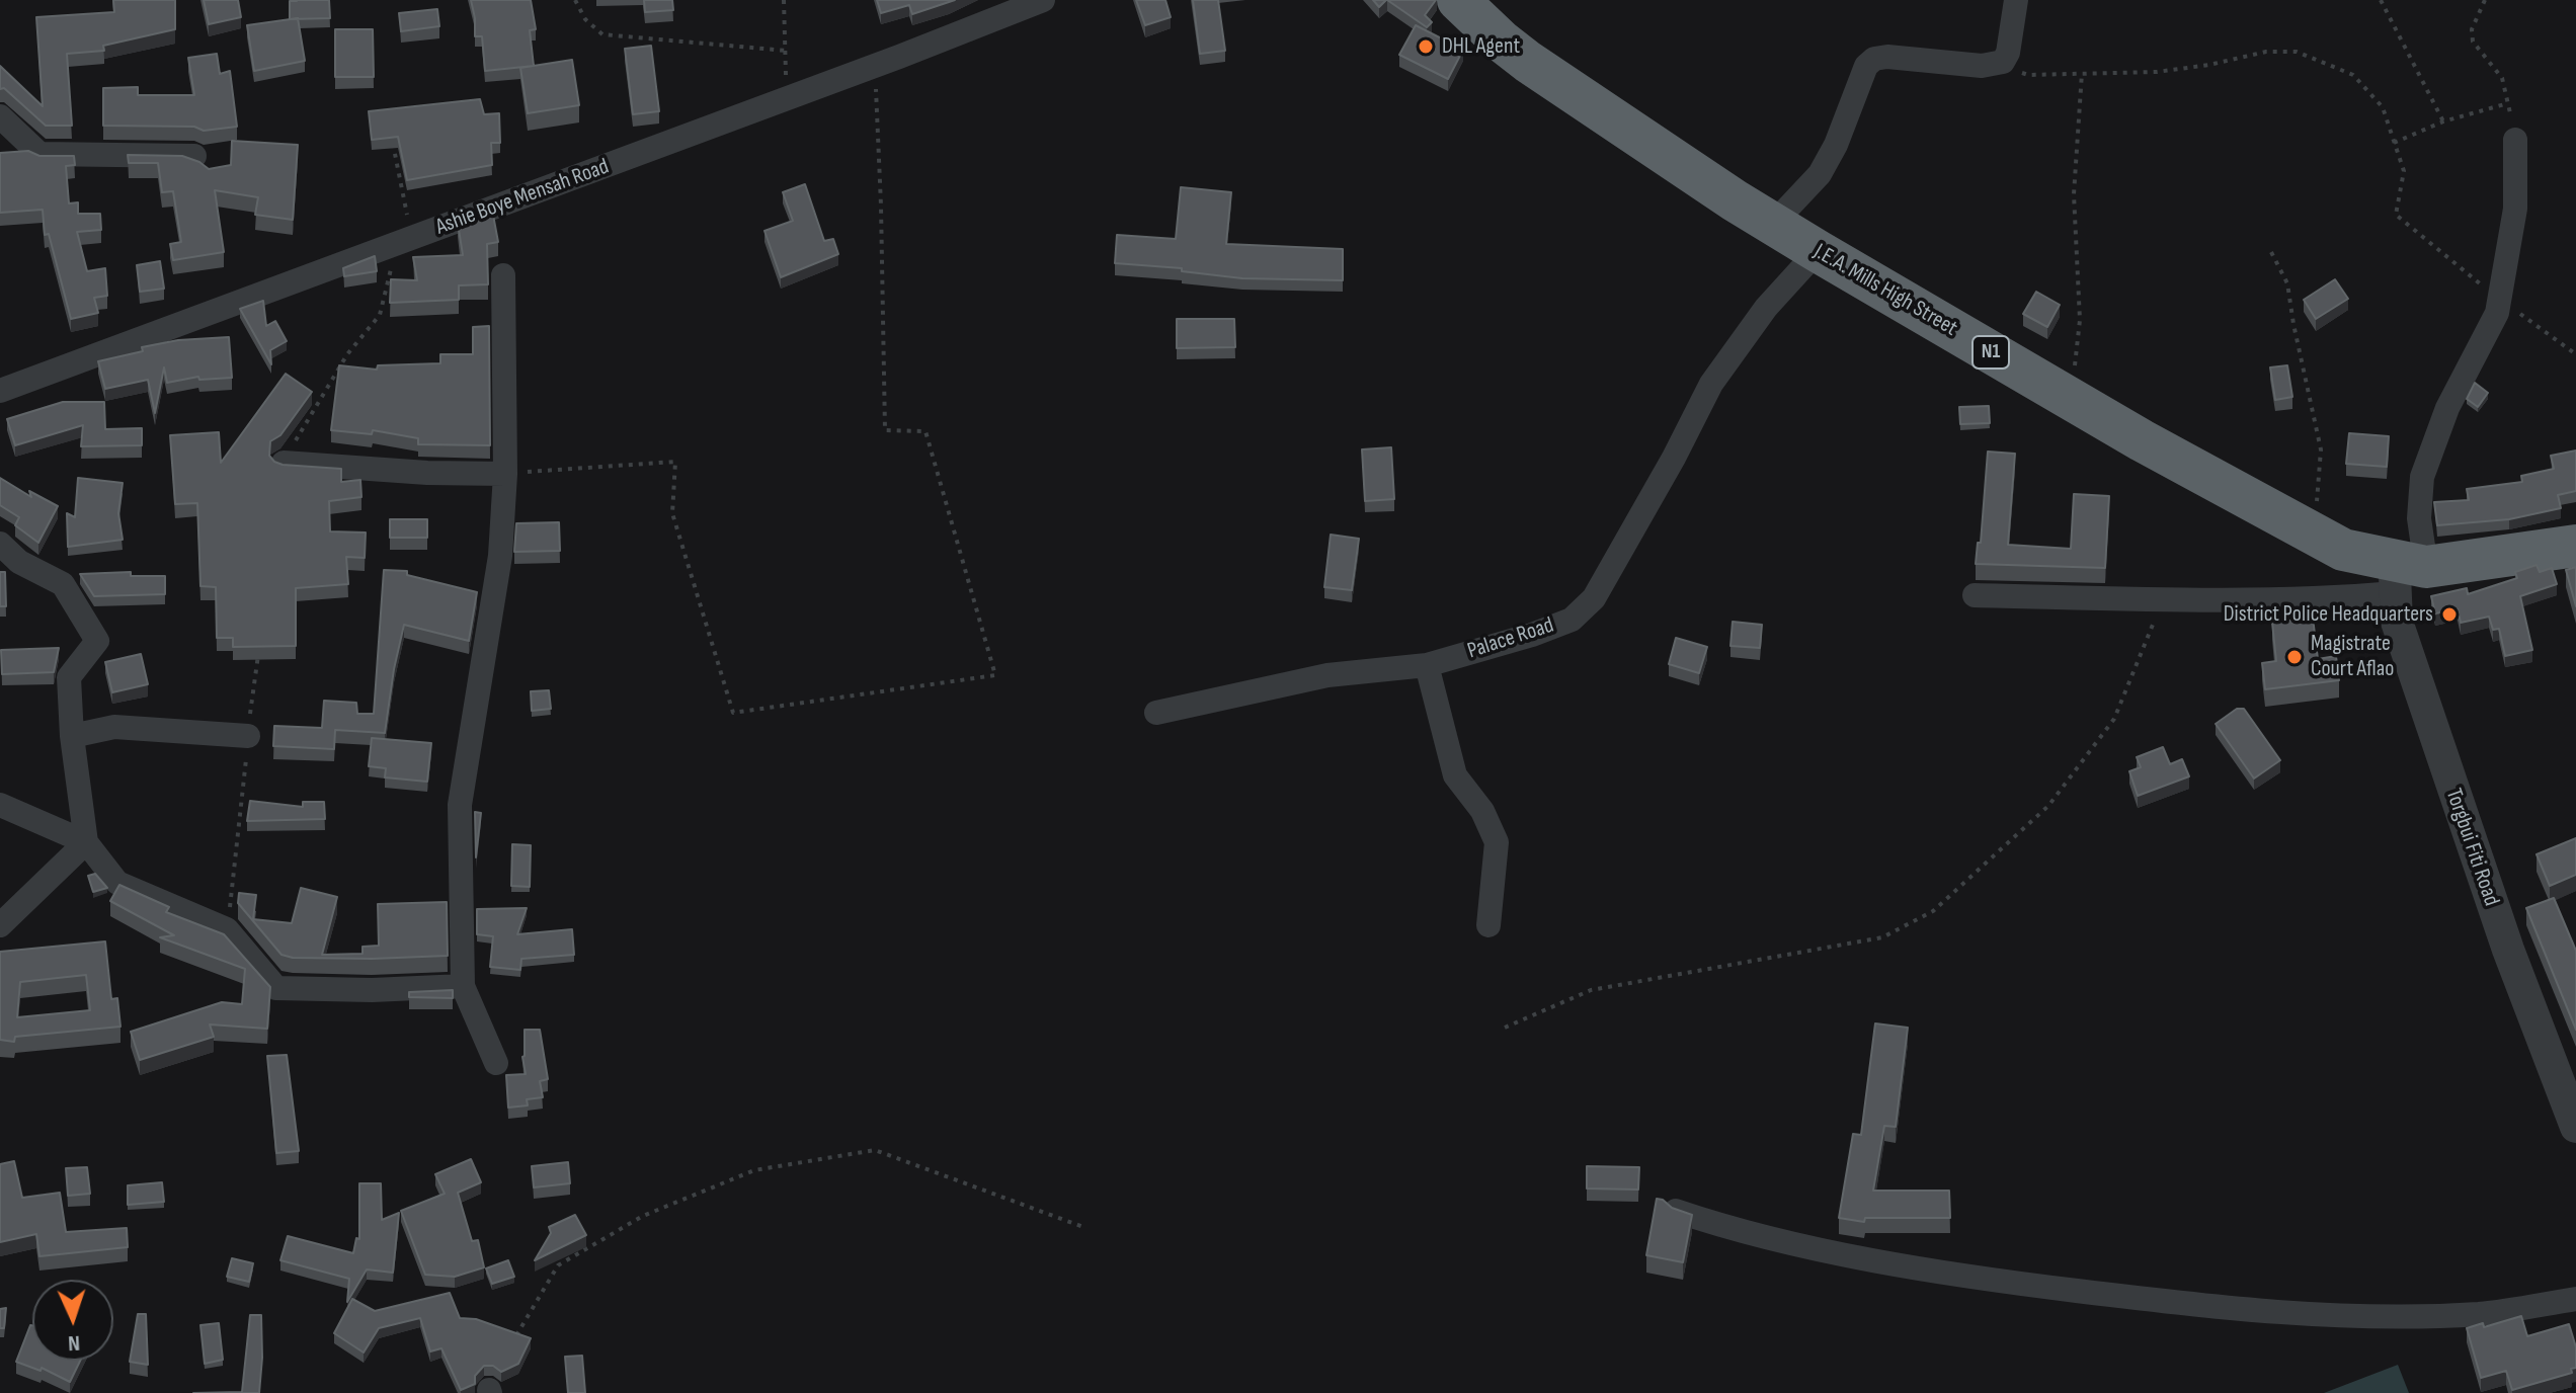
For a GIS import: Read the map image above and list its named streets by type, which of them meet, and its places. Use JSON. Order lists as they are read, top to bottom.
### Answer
{
  "streets": {
    "highway": ["J.E.A. Mills High Street", "N1"],
    "street": ["Ashie Boye Mensah Road", "Palace Road", "Torgbui Fiti Road"]
  },
  "crossings": [
    ["J.E.A. Mills High Street", "Palace Road"],
    ["J.E.A. Mills High Street", "Torgbui Fiti Road"]
  ],
  "places": ["DHL Agent", "District Police Headquarters", "Magistrate Court Aflao"],
  "north": "bottom"
}
